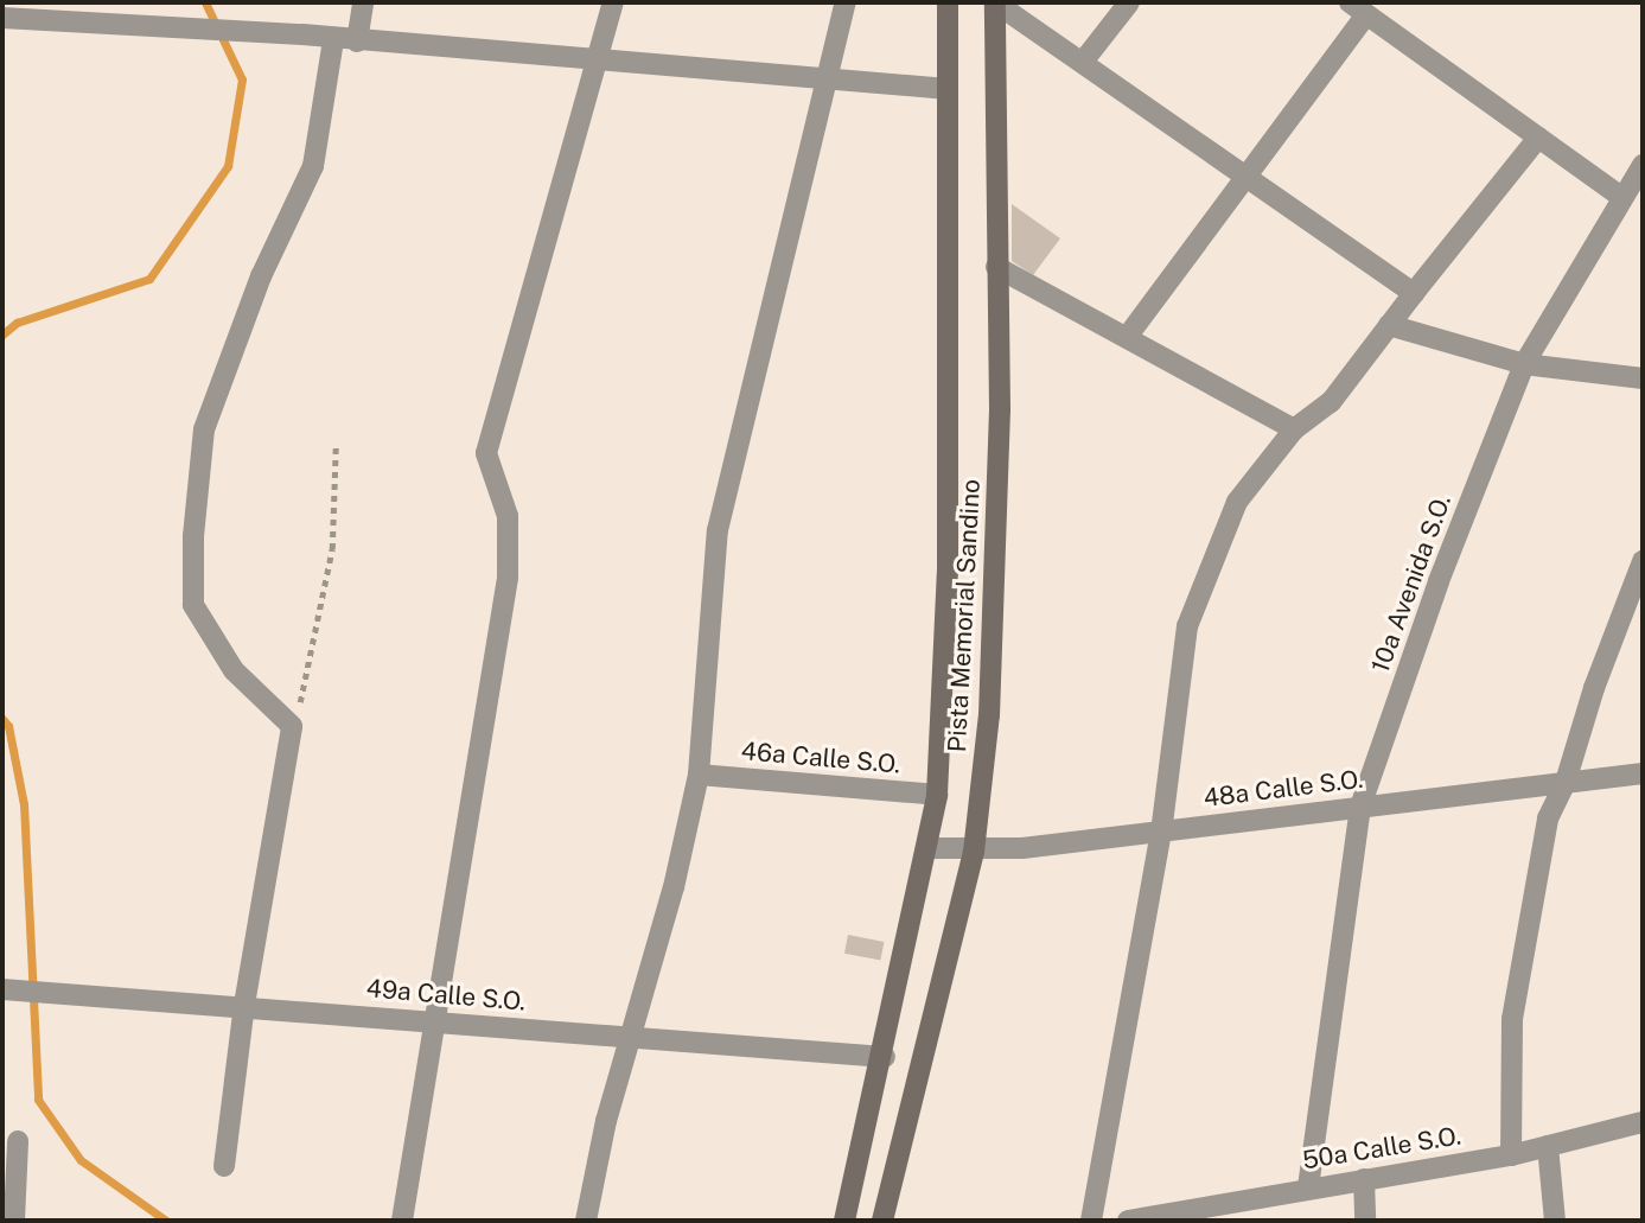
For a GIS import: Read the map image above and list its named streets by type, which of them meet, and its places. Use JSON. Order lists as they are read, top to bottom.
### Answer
{
  "streets": {
    "main road": ["Pista Memorial Sandino"],
    "street": [
      "10a Avenida S.O.",
      "46a Calle S.O.",
      "48a Calle S.O.",
      "49a Calle S.O.",
      "50a Calle S.O."
    ]
  },
  "crossings": [
    ["10a Avenida S.O.", "48a Calle S.O."],
    ["10a Avenida S.O.", "50a Calle S.O."],
    ["Pista Memorial Sandino", "46a Calle S.O."],
    ["Pista Memorial Sandino", "48a Calle S.O."],
    ["Pista Memorial Sandino", "49a Calle S.O."]
  ]
}
